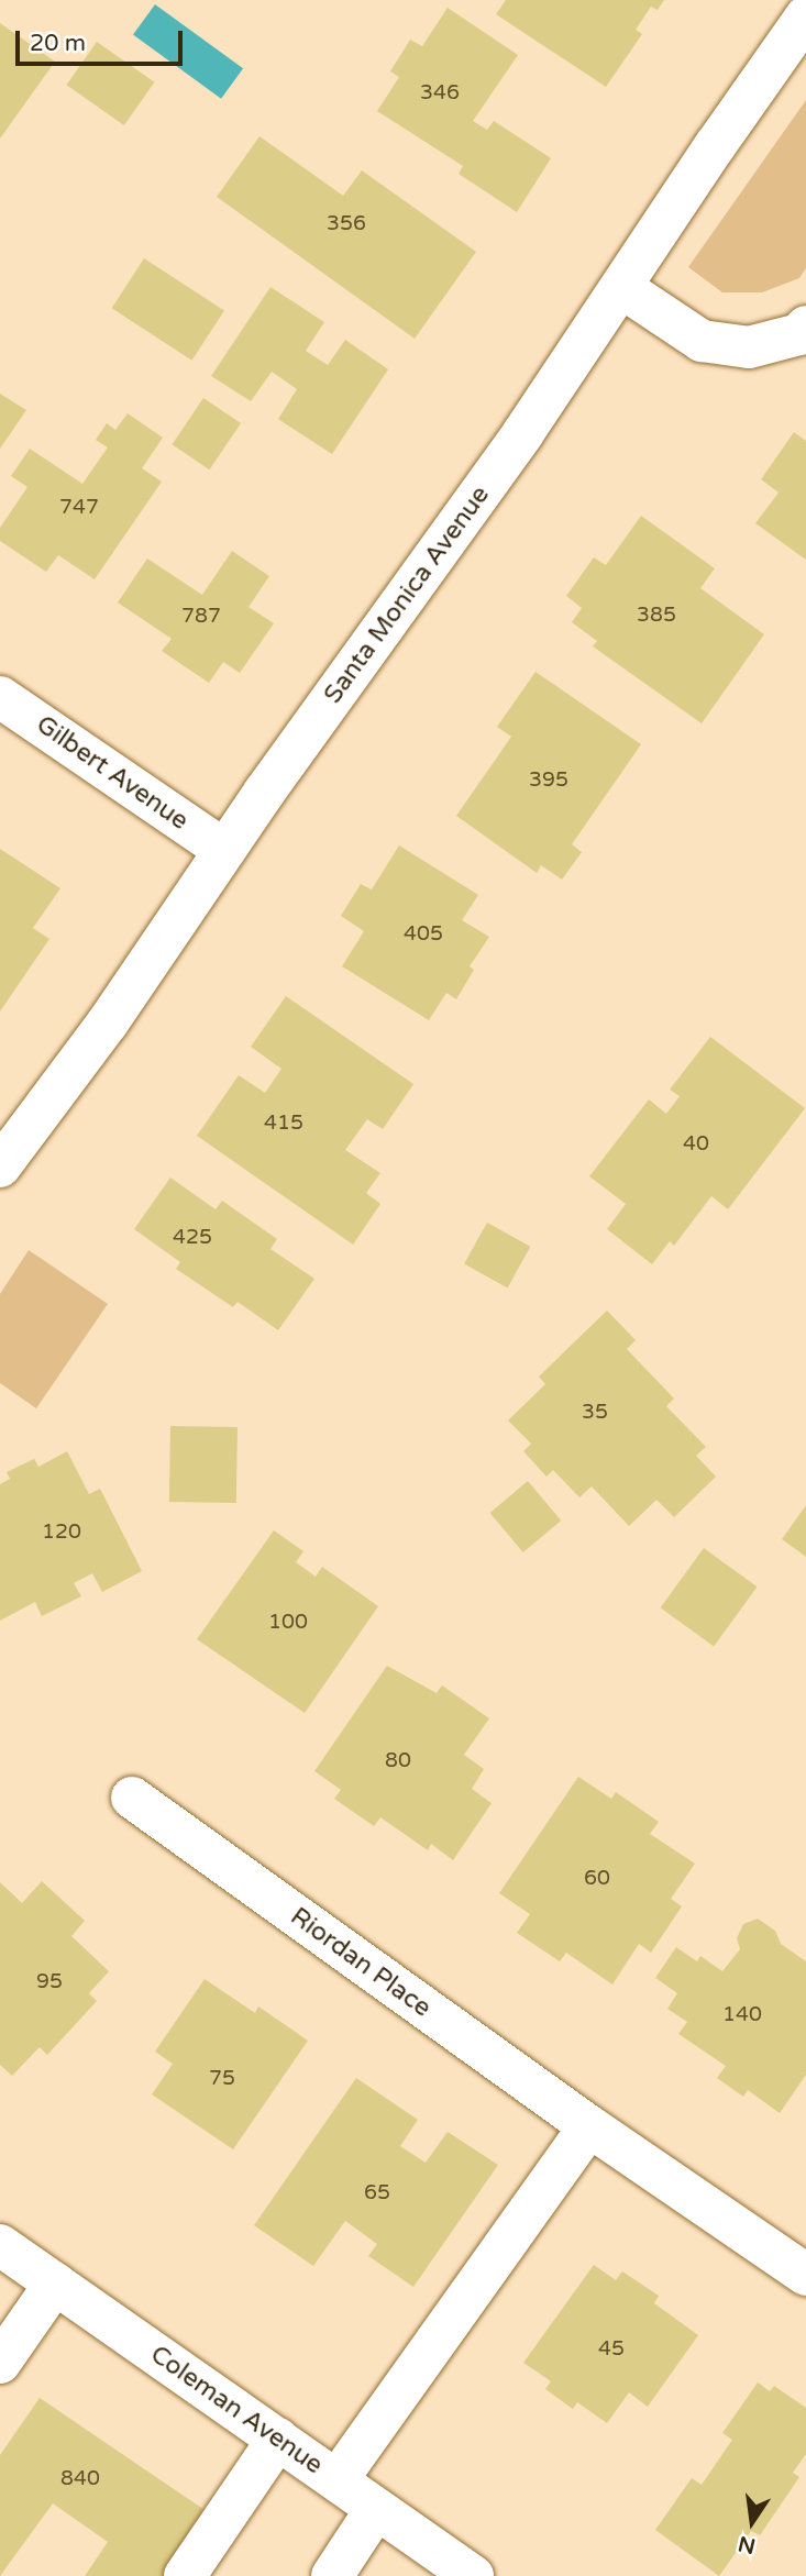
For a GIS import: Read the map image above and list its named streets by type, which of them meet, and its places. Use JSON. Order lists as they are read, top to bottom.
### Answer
{
  "streets": {
    "street": [
      "Santa Monica Avenue",
      "Gilbert Avenue",
      "Riordan Place",
      "Coleman Avenue"
    ]
  },
  "crossings": [
    ["Santa Monica Avenue", "Gilbert Avenue"]
  ],
  "house_numbers": [
    "346",
    "356",
    "747",
    "385",
    "787",
    "395",
    "405",
    "415",
    "40",
    "425",
    "35",
    "120",
    "100",
    "80",
    "60",
    "95",
    "140",
    "75",
    "65",
    "45",
    "840"
  ],
  "scale_bar": "20 m",
  "north": "bottom"
}
